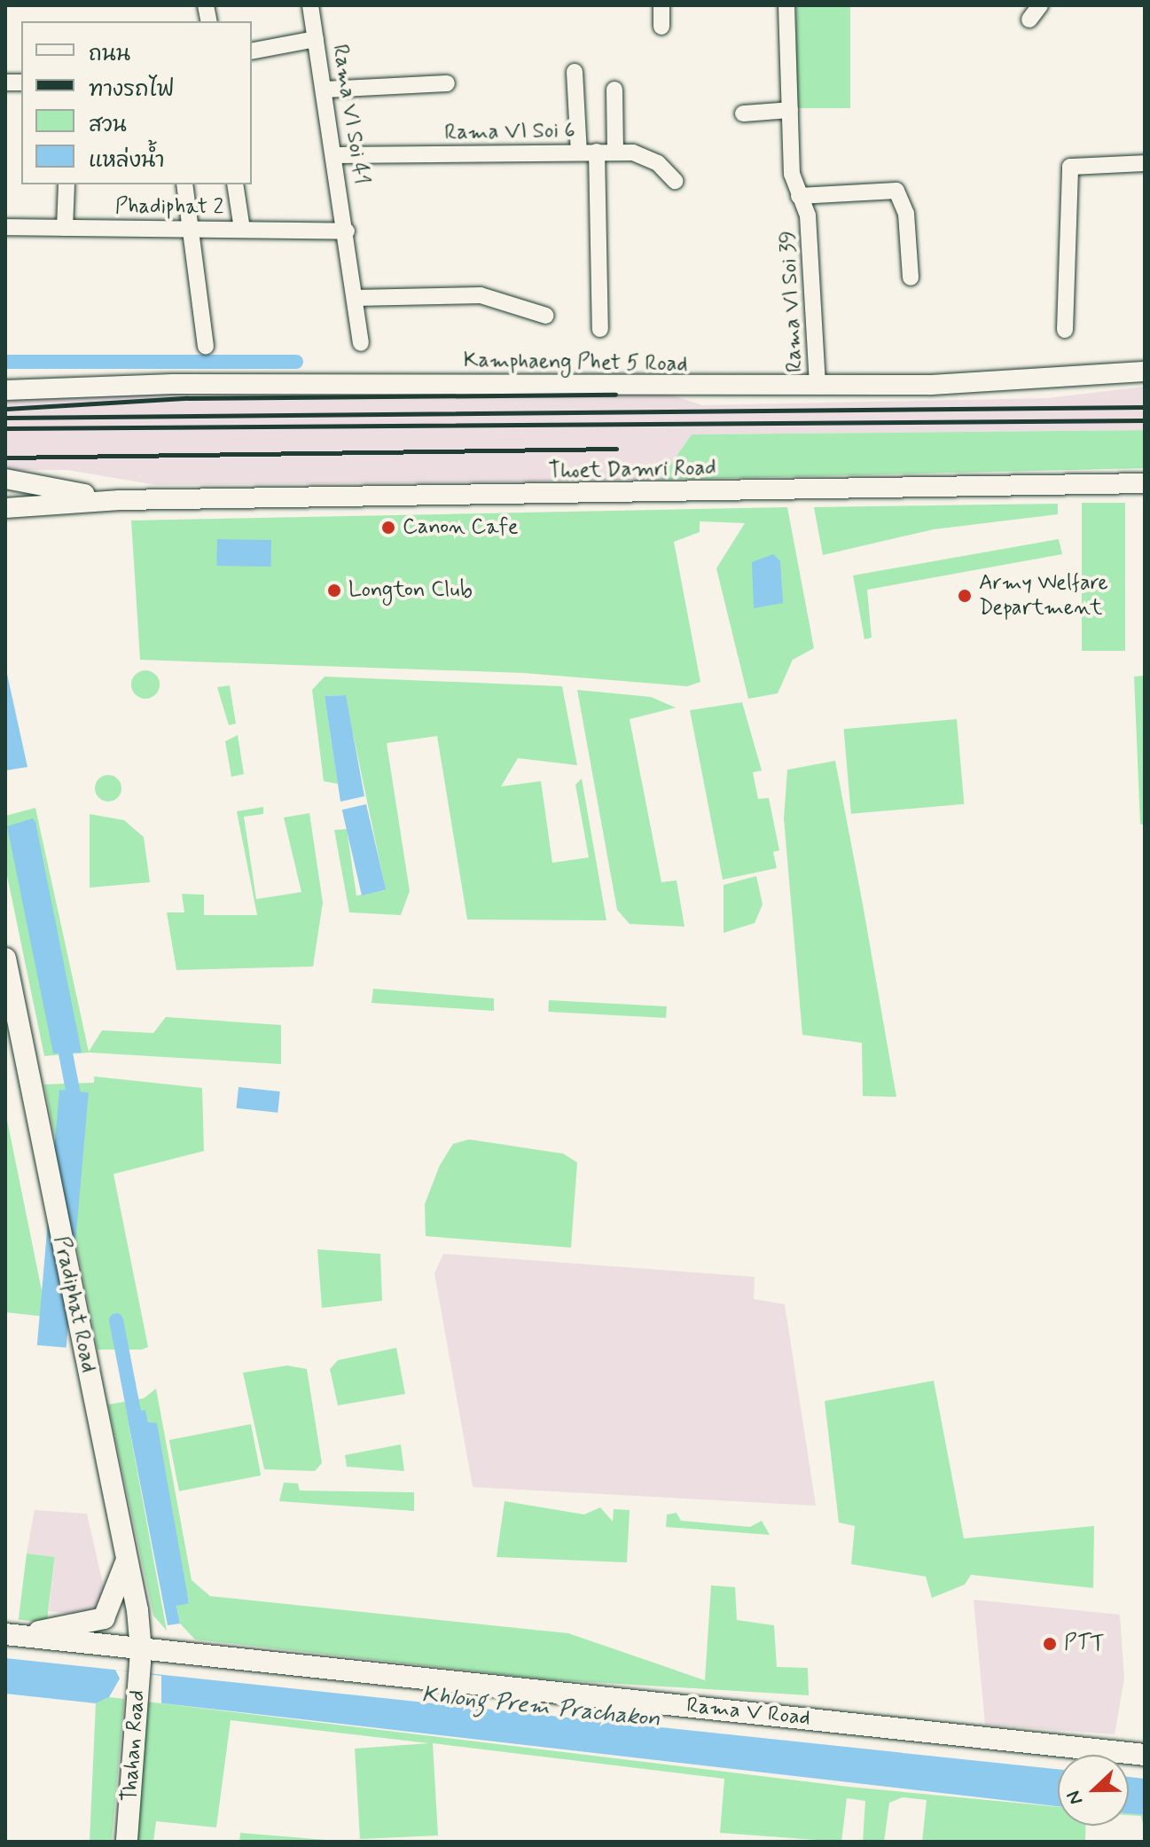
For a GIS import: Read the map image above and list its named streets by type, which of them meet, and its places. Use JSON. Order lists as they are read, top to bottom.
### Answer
{
  "streets": {
    "main road": ["Pradiphat Road", "Rama V Road", "Thahan Road"],
    "street": [
      "Rama VI Soi 41",
      "Rama VI Soi 6",
      "Phadiphat 2",
      "Rama VI Soi 39",
      "Kamphaeng Phet 5 Road",
      "Thoet Damri Road"
    ]
  },
  "crossings": [
    ["Rama VI Soi 41", "Rama VI Soi 6"],
    ["Rama VI Soi 41", "Phadiphat 2"],
    ["Rama VI Soi 39", "Kamphaeng Phet 5 Road"],
    ["Pradiphat Road", "Rama V Road"],
    ["Pradiphat Road", "Thahan Road"],
    ["Rama V Road", "Thahan Road"]
  ],
  "water": ["Khlong Prem Prachakon"],
  "places": [
    "Canon Cafe",
    "Longton Club",
    "Army Welfare Department",
    "PTT"
  ],
  "legend": [
    "ถนน",
    "ทางรถไฟ",
    "สวน",
    "แหล่งน้ำ"
  ],
  "north": "left"
}
